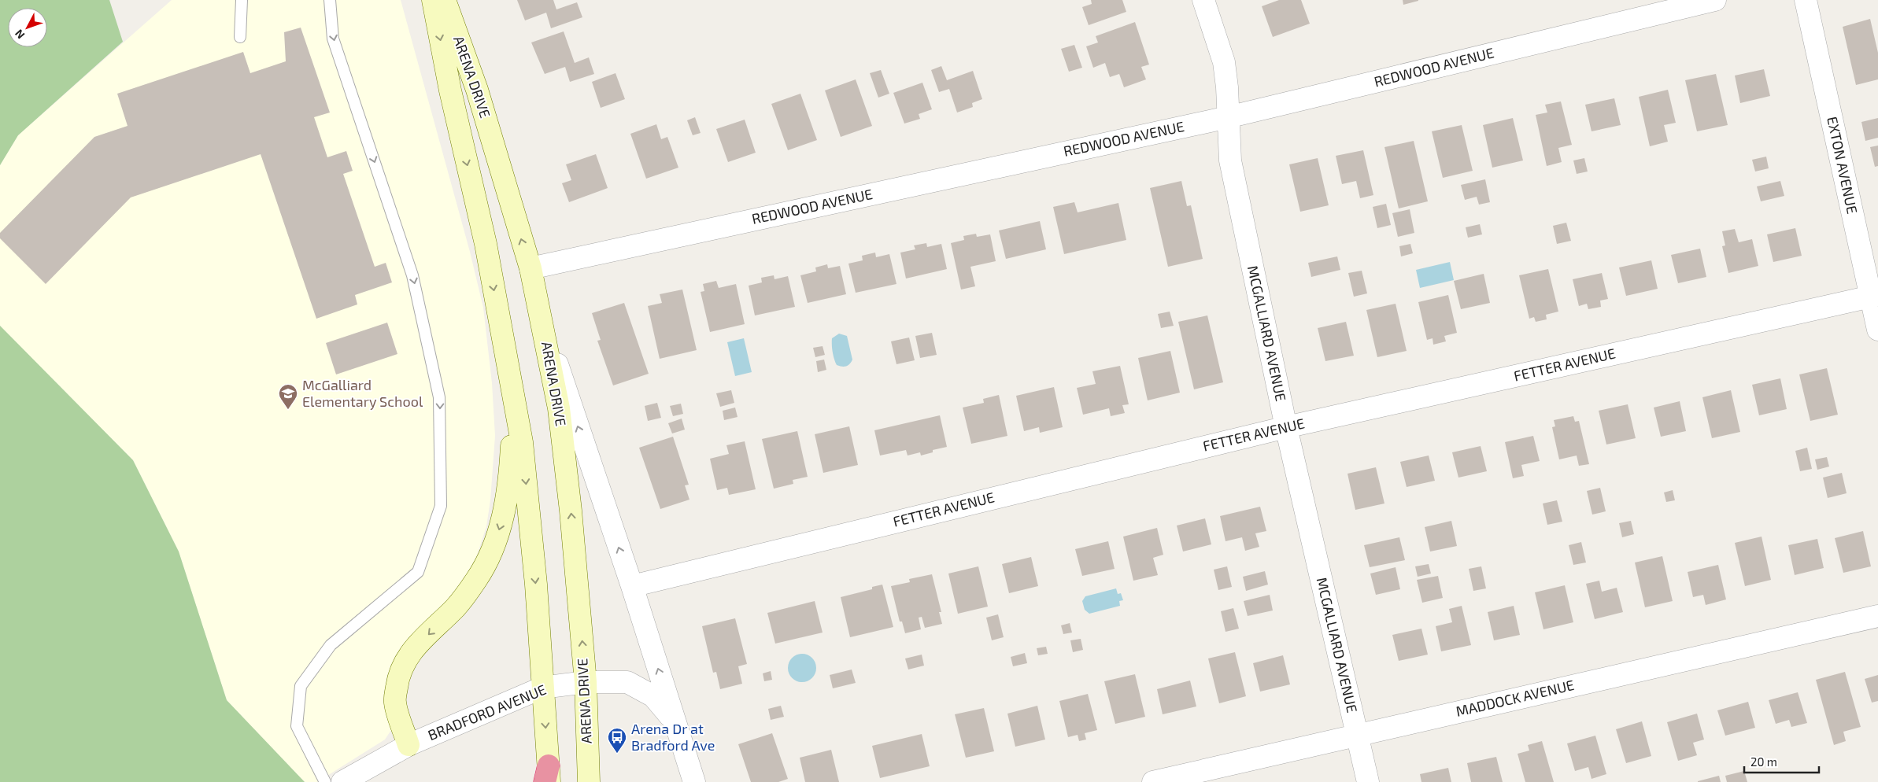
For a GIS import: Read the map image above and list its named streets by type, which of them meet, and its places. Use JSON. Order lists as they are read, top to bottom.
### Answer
{
  "streets": {
    "main road": ["ARENA DRIVE"],
    "street": [
      "REDWOOD AVENUE",
      "EXTON AVENUE",
      "MCGALLIARD AVENUE",
      "FETTER AVENUE",
      "MADDOCK AVENUE",
      "BRADFORD AVENUE"
    ]
  },
  "crossings": [
    ["REDWOOD AVENUE", "ARENA DRIVE"],
    ["REDWOOD AVENUE", "MCGALLIARD AVENUE"],
    ["ARENA DRIVE", "BRADFORD AVENUE"],
    ["EXTON AVENUE", "FETTER AVENUE"],
    ["MCGALLIARD AVENUE", "FETTER AVENUE"],
    ["MCGALLIARD AVENUE", "MADDOCK AVENUE"]
  ],
  "places": {
    "school or university": ["McGalliard Elementary School"],
    "bus stop": ["Arena Dr at Bradford Ave"]
  },
  "scale_bar": "20 m",
  "north": "bottom left"
}
